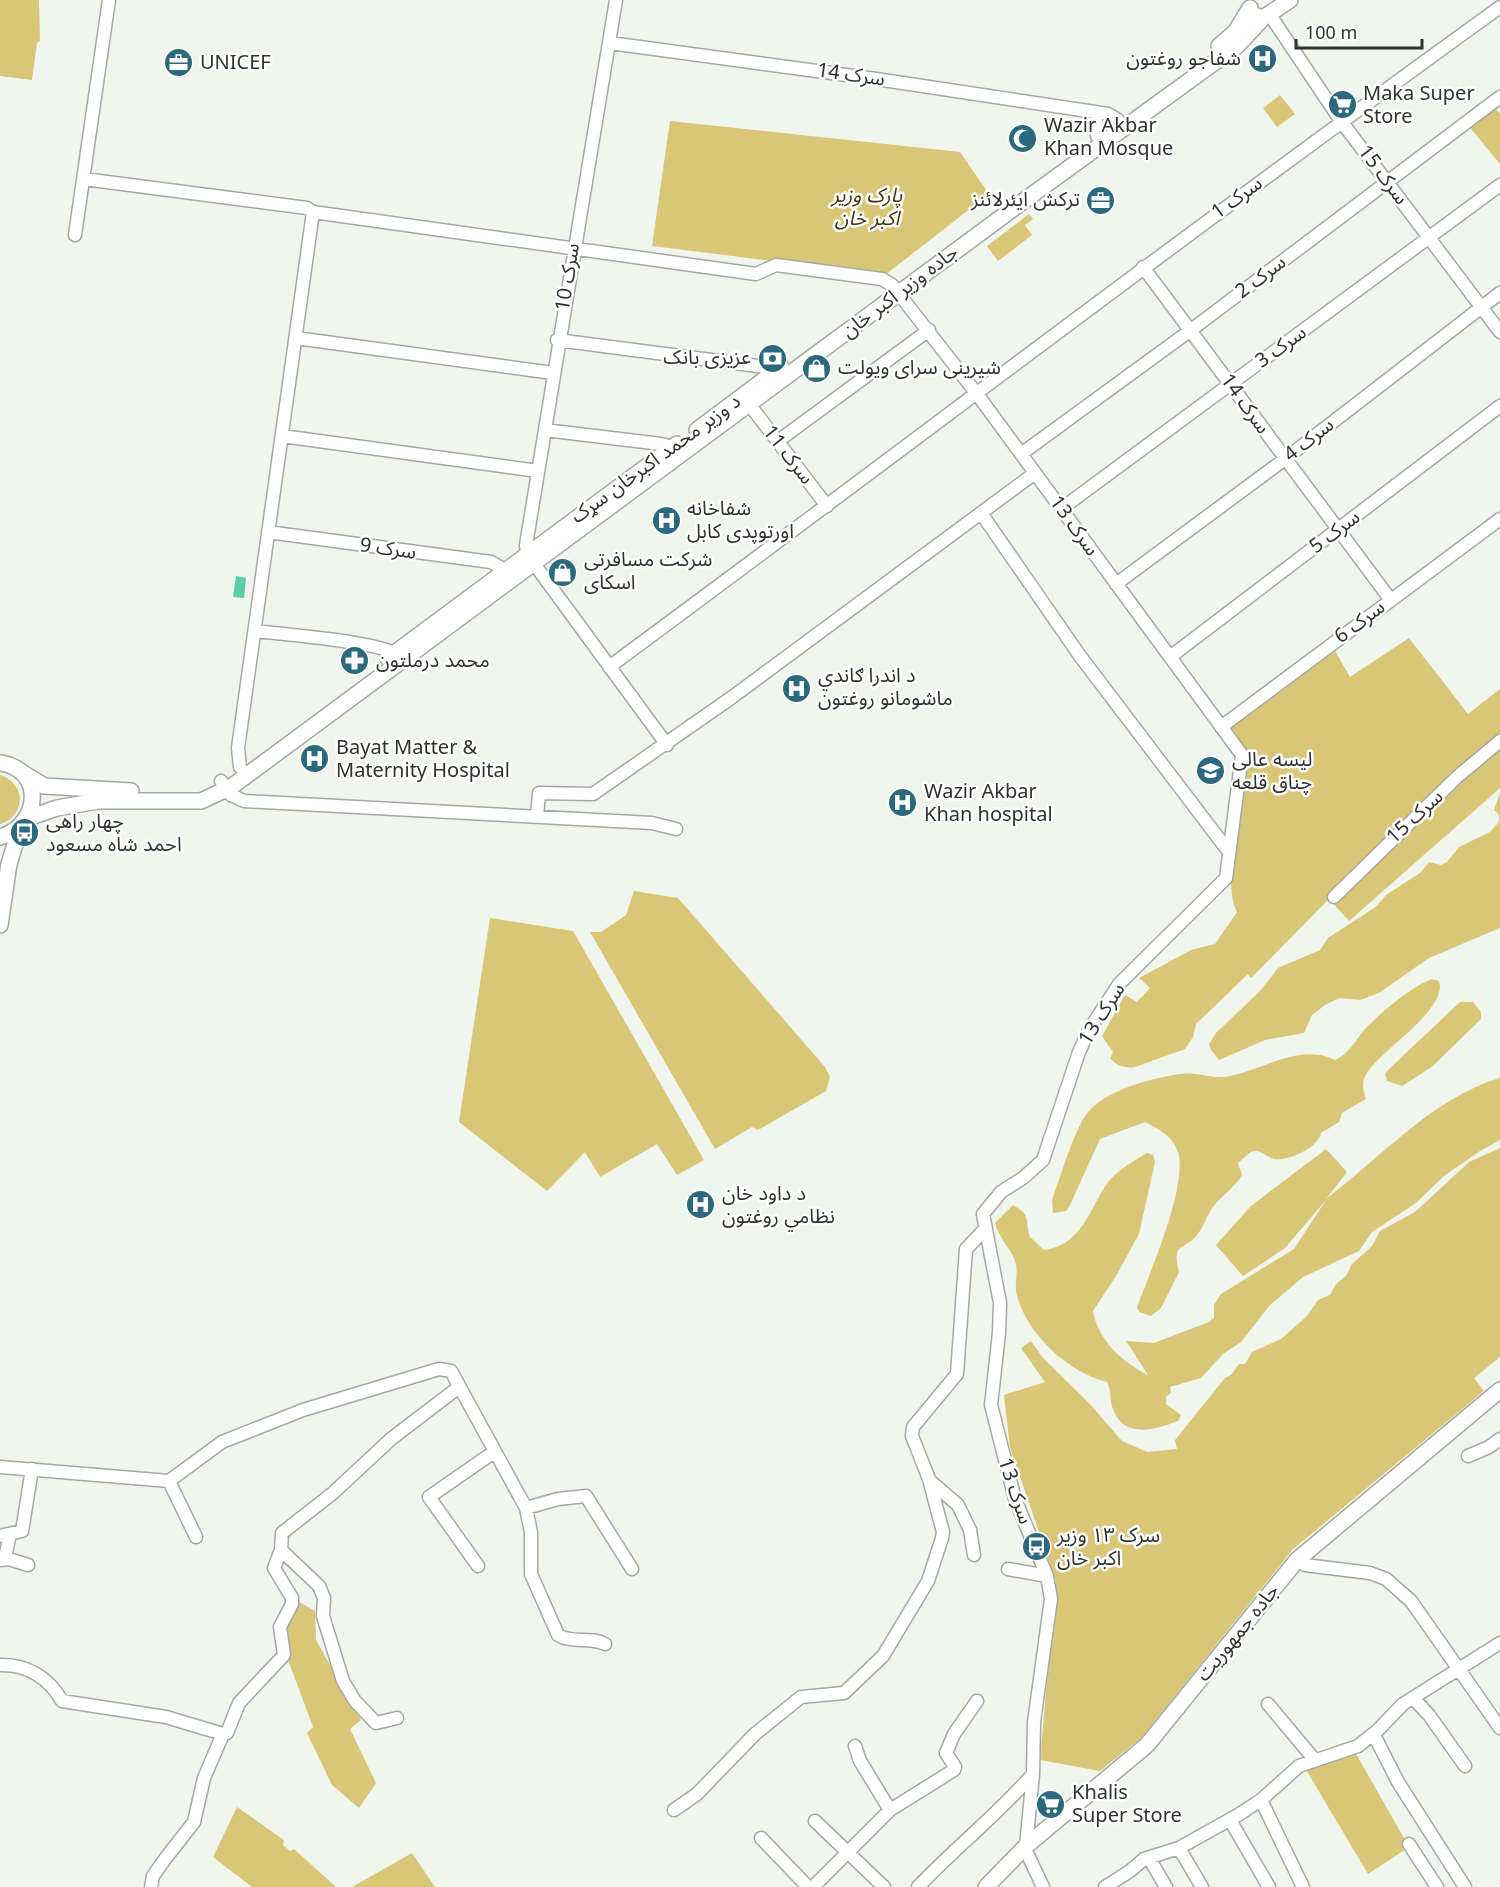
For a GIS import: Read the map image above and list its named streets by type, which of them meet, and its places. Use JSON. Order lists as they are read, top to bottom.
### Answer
{
  "streets": {
    "main road": ["جاده وزیر اکبر خان", "د وزیر محمد اکبرخان سړک", "جاده جمهوریت"],
    "street": [
      "سرک 14",
      "سرک 15",
      "سرک 1",
      "سرک 10",
      "سرک 2",
      "سرک 3",
      "سرک 4",
      "سرک 11",
      "سرک 13",
      "سرک 5",
      "سرک 9",
      "سرک 6"
    ]
  },
  "crossings": [
    ["سرک 14", "سرک 1"],
    ["سرک 14", "سرک 10"],
    ["سرک 14", "سرک 2"],
    ["سرک 14", "سرک 3"],
    ["سرک 14", "سرک 4"],
    ["سرک 14", "د وزیر محمد اکبرخان سړک"],
    ["سرک 14", "سرک 5"],
    ["سرک 14", "سرک 6"],
    ["سرک 15", "سرک 1"],
    ["سرک 15", "سرک 2"],
    ["سرک 15", "جاده وزیر اکبر خان"],
    ["سرک 15", "سرک 3"],
    ["سرک 15", "سرک 4"],
    ["سرک 1", "سرک 11"],
    ["سرک 1", "سرک 13"],
    ["سرک 10", "د وزیر محمد اکبرخان سړک"],
    ["سرک 2", "سرک 13"],
    ["جاده وزیر اکبر خان", "د وزیر محمد اکبرخان سړک"],
    ["جاده وزیر اکبر خان", "سرک 13"],
    ["سرک 3", "سرک 13"],
    ["سرک 4", "سرک 13"],
    ["د وزیر محمد اکبرخان سړک", "سرک 13"],
    ["د وزیر محمد اکبرخان سړک", "سرک 9"],
    ["سرک 13", "سرک 5"],
    ["سرک 13", "سرک 6"],
    ["سرک 13", "جاده جمهوریت"]
  ],
  "parks": ["پارک وزیر اکبر خان"],
  "places": {
    "hospital": [
      "شفاجو روغتون",
      "شفاخانه اورتوپدی کابل",
      "د اندرا ګاندي ماشومانو روغتون",
      "Bayat Matter & Maternity Hospital",
      "Wazir Akbar Khan hospital",
      "د داود خان نظامي روغتون"
    ],
    "office": ["UNICEF", "ترکش ایئرلائنز"],
    "supermarket": ["Maka Super Store", "Khalis Super Store"],
    "mosque": ["Wazir Akbar Khan Mosque"],
    "bank": ["عزیزی بانک"],
    "shop": ["شیرینی سرای ویولت", "شرکت مسافرتی اسکای"],
    "pharmacy": ["محمد درملتون"],
    "school or university": ["لیسه عالی چناق قلعه"],
    "bus stop": ["چهار راهی احمد شاه مسعود", "سرک ۱۳ وزیر اکبر خان"]
  },
  "scale_bar": "100 m"
}
